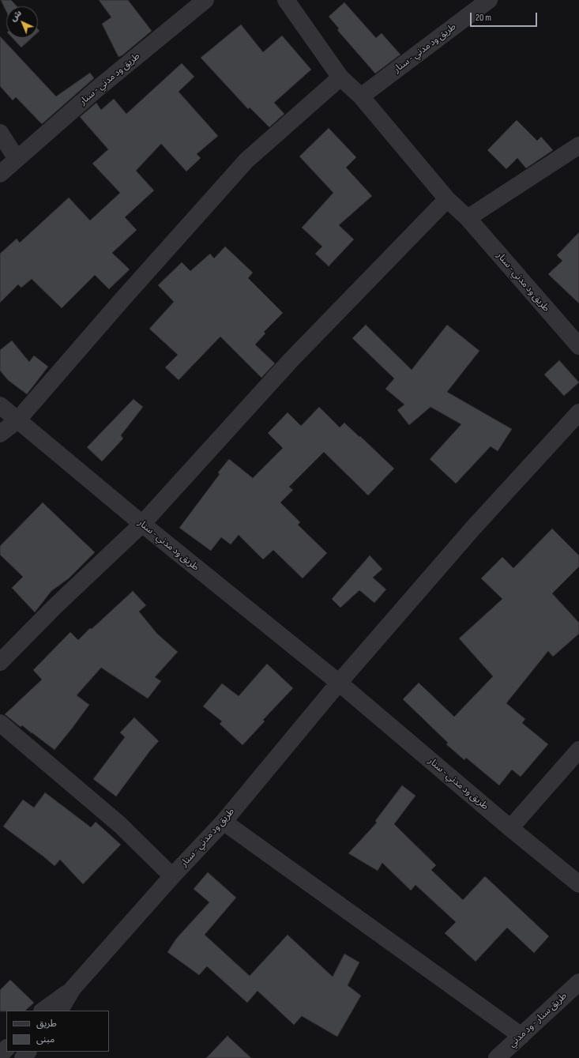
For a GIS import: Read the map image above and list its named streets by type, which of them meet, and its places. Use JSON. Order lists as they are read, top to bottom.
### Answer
{
  "streets": {
    "street": ["طريق ود مدني - سنار", "طريق سنار - ود مدني"]
  },
  "legend": ["طريق", "مبنى"],
  "scale_bar": "20 m",
  "north": "top left"
}
